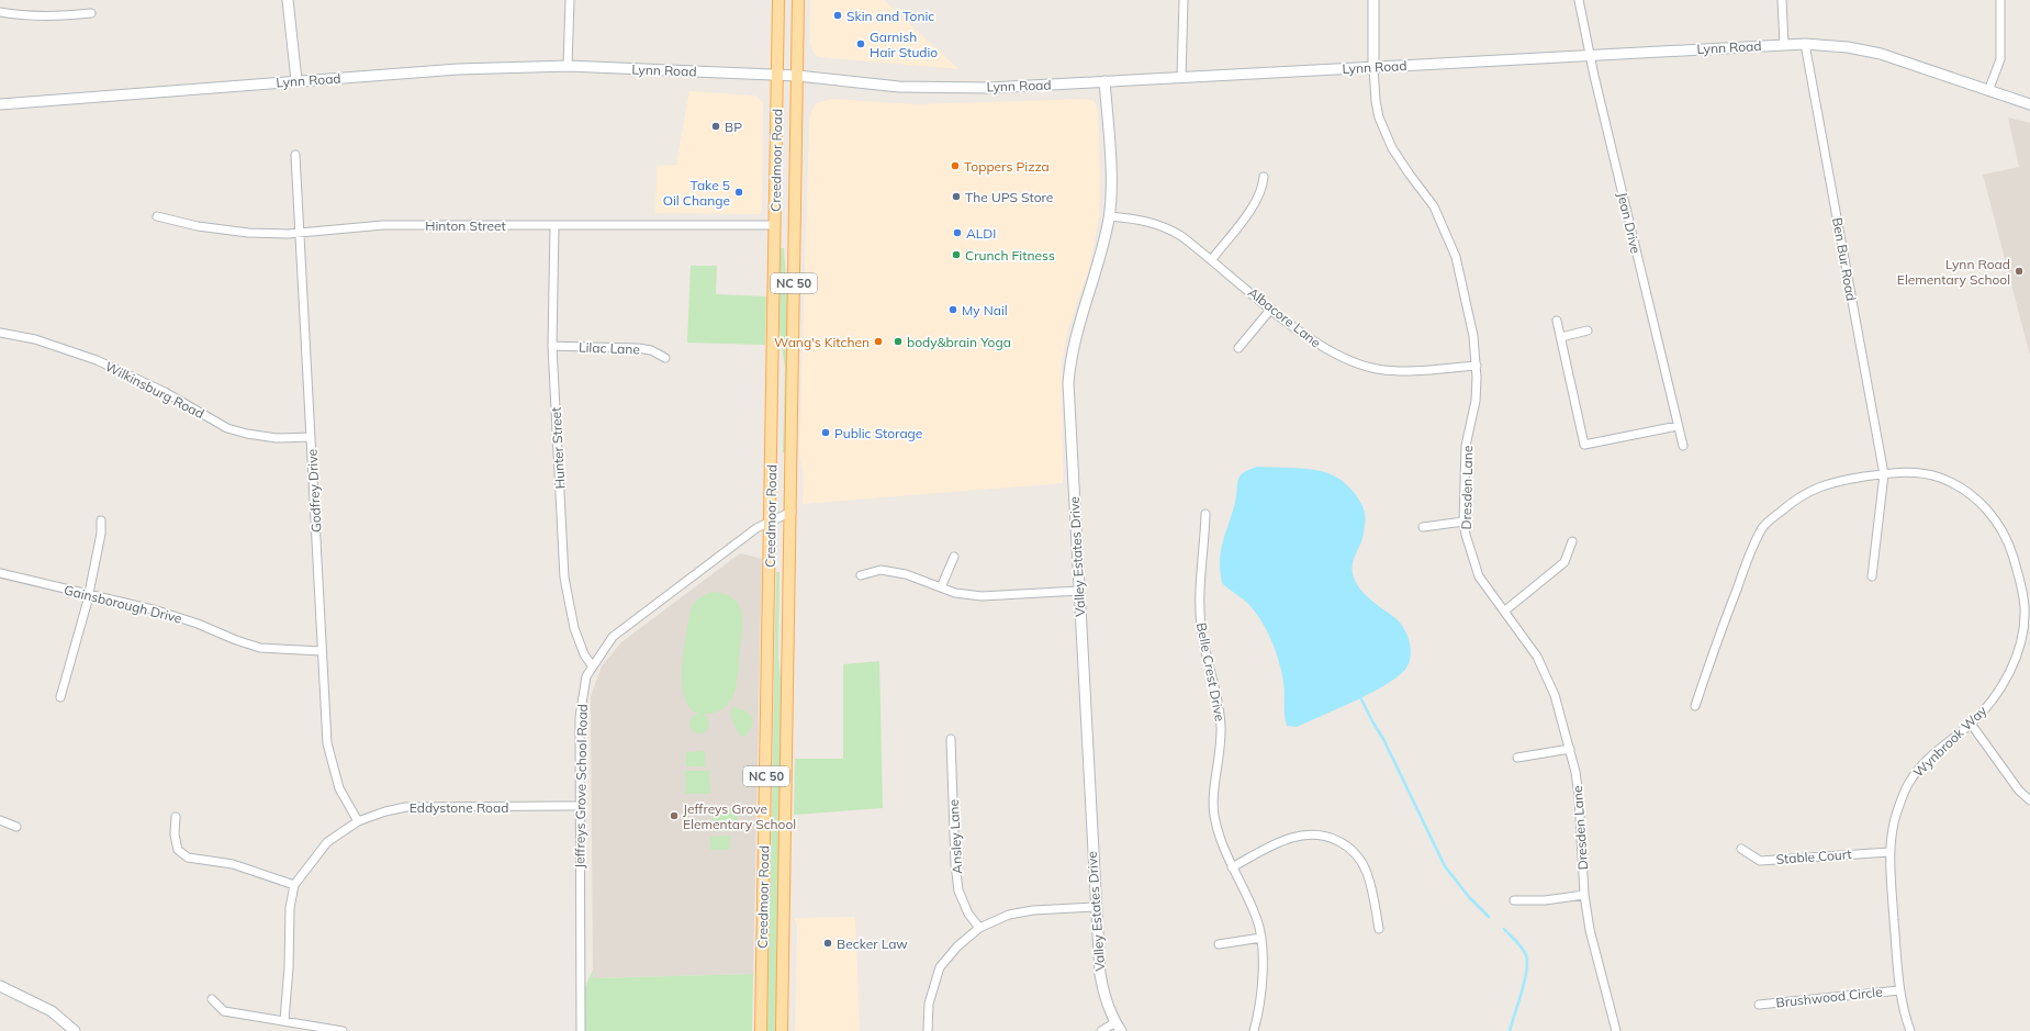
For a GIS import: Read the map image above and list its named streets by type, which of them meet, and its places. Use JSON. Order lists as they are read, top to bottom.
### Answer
{
  "streets": {
    "main road": [
      "Lynn Road",
      "Creedmoor Road",
      "NC 50",
      "Valley Estates Drive"
    ],
    "street": [
      "Jean Drive",
      "Hinton Street",
      "Ben Bur Road",
      "Albacore Lane",
      "Lilac Lane",
      "Wilkinsburg Road",
      "Hunter Street",
      "Dresden Lane",
      "Godfrey Drive",
      "Gainsborough Drive",
      "Belle Crest Drive",
      "Wynbrook Way",
      "Jeffreys Grove School Road",
      "Eddystone Road",
      "Ansley Lane",
      "Stable Court",
      "Brushwood Circle"
    ]
  },
  "crossings": [
    ["Lynn Road", "Creedmoor Road"],
    ["Lynn Road", "Jean Drive"],
    ["Lynn Road", "Ben Bur Road"],
    ["Lynn Road", "Dresden Lane"],
    ["Lynn Road", "Valley Estates Drive"],
    ["Creedmoor Road", "Hinton Street"],
    ["Creedmoor Road", "Jeffreys Grove School Road"],
    ["Hinton Street", "Hunter Street"],
    ["Hinton Street", "Godfrey Drive"],
    ["Ben Bur Road", "Wynbrook Way"],
    ["Albacore Lane", "Dresden Lane"],
    ["Albacore Lane", "Valley Estates Drive"],
    ["Lilac Lane", "Hunter Street"],
    ["Wilkinsburg Road", "Godfrey Drive"],
    ["Hunter Street", "Jeffreys Grove School Road"],
    ["Godfrey Drive", "Gainsborough Drive"],
    ["Godfrey Drive", "Eddystone Road"],
    ["Wynbrook Way", "Stable Court"],
    ["Wynbrook Way", "Brushwood Circle"],
    ["Jeffreys Grove School Road", "Eddystone Road"]
  ],
  "places": [
    "Skin and Tonic",
    "Garnish Hair Studio",
    "BP",
    "Toppers Pizza",
    "Take 5 Oil Change",
    "The UPS Store",
    "ALDI",
    "Crunch Fitness",
    "Lynn Road Elementary School",
    "My Nail",
    "Wang's Kitchen",
    "body&brain Yoga",
    "Public Storage",
    "Jeffreys Grove Elementary School",
    "Becker Law"
  ]
}
